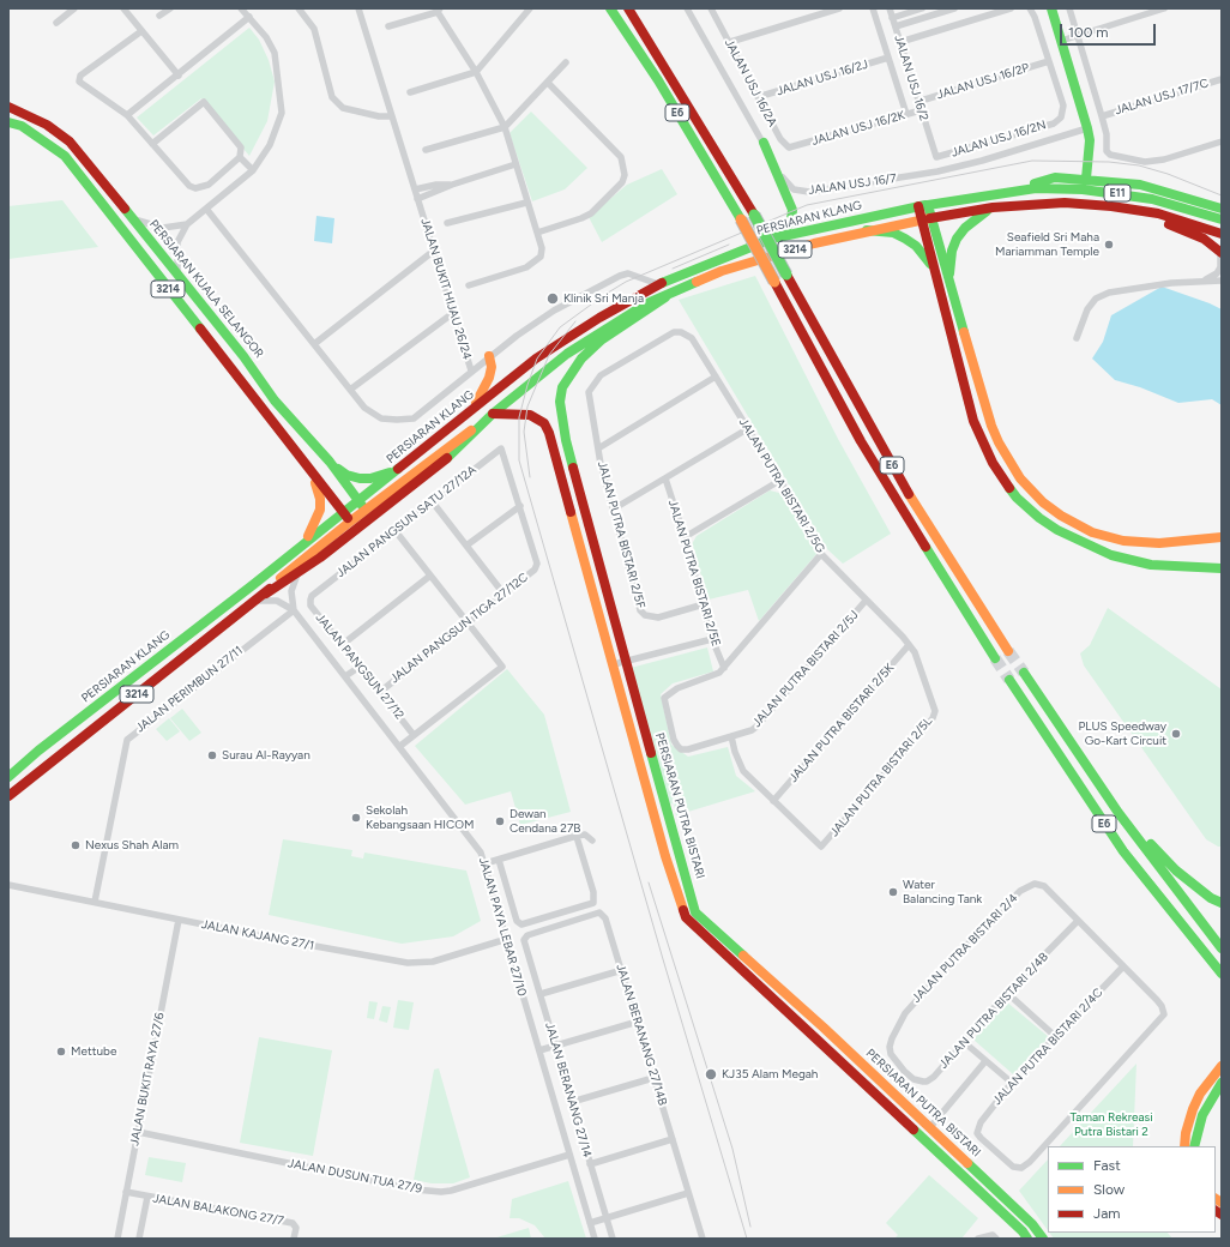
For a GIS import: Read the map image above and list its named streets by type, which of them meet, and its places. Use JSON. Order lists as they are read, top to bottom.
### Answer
{
  "streets": {
    "main road": [
      "E6",
      "E11",
      "PERSIARAN KLANG",
      "3214",
      "PERSIARAN KUALA SELANGOR",
      "PERSIARAN PUTRA BISTARI"
    ],
    "street": [
      "JALAN USJ 16/2J",
      "JALAN USJ 16/2",
      "JALAN USJ 16/2P",
      "JALAN USJ 16/2A",
      "JALAN USJ 17/7C",
      "JALAN USJ 16/2K",
      "JALAN USJ 16/2N",
      "JALAN USJ 16/7",
      "JALAN BUKIT HIJAU 26/24",
      "JALAN PUTRA BISTARI 2/5G",
      "JALAN PANGSUN SATU 27/12A",
      "JALAN PUTRA BISTARI 2/5F",
      "JALAN PUTRA BISTARI 2/5E",
      "JALAN PANGSUN TIGA 27/12C",
      "JALAN PANGSUN 27/12",
      "JALAN PUTRA BISTARI 2/5J",
      "JALAN PERIMBUN 27/11",
      "JALAN PUTRA BISTARI 2/5K",
      "JALAN PUTRA BISTARI 2/5L",
      "JALAN PAYA LEBAR 27/10",
      "JALAN KAJANG 27/1",
      "JALAN PUTRA BISTARI 2/4",
      "JALAN PUTRA BISTARI 2/4B",
      "JALAN BERANANG 27/14B",
      "JALAN PUTRA BISTARI 2/4C",
      "JALAN BUKIT RAYA 27/6",
      "JALAN BERANANG 27/14",
      "JALAN DUSUN TUA 27/9",
      "JALAN BALAKONG 27/7"
    ]
  },
  "crossings": [
    ["JALAN USJ 16/2J", "JALAN USJ 16/2"],
    ["JALAN USJ 16/2J", "JALAN USJ 16/2A"],
    ["JALAN USJ 16/2", "JALAN USJ 16/2P"],
    ["JALAN USJ 16/2", "JALAN USJ 16/2K"],
    ["JALAN USJ 16/2", "JALAN USJ 16/2N"],
    ["JALAN USJ 16/2P", "JALAN USJ 16/2N"],
    ["JALAN USJ 16/2A", "JALAN USJ 16/2K"],
    ["E11", "PERSIARAN KLANG"],
    ["PERSIARAN KLANG", "3214"],
    ["PERSIARAN KLANG", "PERSIARAN KUALA SELANGOR"],
    ["PERSIARAN KLANG", "PERSIARAN PUTRA BISTARI"],
    ["PERSIARAN KLANG", "JALAN PAYA LEBAR 27/10"],
    ["JALAN PUTRA BISTARI 2/5G", "JALAN PUTRA BISTARI 2/5F"],
    ["JALAN PUTRA BISTARI 2/5G", "JALAN PUTRA BISTARI 2/5J"],
    ["JALAN PUTRA BISTARI 2/5G", "JALAN PUTRA BISTARI 2/5K"],
    ["JALAN PUTRA BISTARI 2/5G", "JALAN PUTRA BISTARI 2/5L"],
    ["JALAN PANGSUN SATU 27/12A", "JALAN PANGSUN TIGA 27/12C"],
    ["JALAN PANGSUN SATU 27/12A", "JALAN PANGSUN 27/12"],
    ["JALAN PUTRA BISTARI 2/5F", "JALAN PUTRA BISTARI 2/5E"],
    ["JALAN PUTRA BISTARI 2/5E", "JALAN PUTRA BISTARI 2/5J"],
    ["JALAN PANGSUN TIGA 27/12C", "JALAN PANGSUN 27/12"],
    ["JALAN PERIMBUN 27/11", "JALAN PAYA LEBAR 27/10"],
    ["JALAN PERIMBUN 27/11", "JALAN KAJANG 27/1"],
    ["JALAN PUTRA BISTARI 2/5K", "JALAN PUTRA BISTARI 2/5L"],
    ["JALAN PAYA LEBAR 27/10", "JALAN KAJANG 27/1"],
    ["JALAN PAYA LEBAR 27/10", "JALAN DUSUN TUA 27/9"],
    ["JALAN KAJANG 27/1", "JALAN BUKIT RAYA 27/6"],
    ["JALAN PUTRA BISTARI 2/4", "JALAN PUTRA BISTARI 2/4B"],
    ["JALAN BERANANG 27/14B", "JALAN BERANANG 27/14"],
    ["JALAN BUKIT RAYA 27/6", "JALAN DUSUN TUA 27/9"],
    ["JALAN BUKIT RAYA 27/6", "JALAN BALAKONG 27/7"]
  ],
  "parks": ["Taman Rekreasi Putra Bistari 2"],
  "places": [
    "Seafield Sri Maha Mariamman Temple",
    "Klinik Sri Manja",
    "PLUS Speedway Go-Kart Circuit",
    "Surau Al-Rayyan",
    "Sekolah Kebangsaan HICOM",
    "Dewan Cendana 27B",
    "Nexus Shah Alam",
    "Water Balancing Tank",
    "Mettube",
    "KJ35 Alam Megah"
  ],
  "legend": ["Fast", "Slow", "Jam"],
  "scale_bar": "100 m"
}
